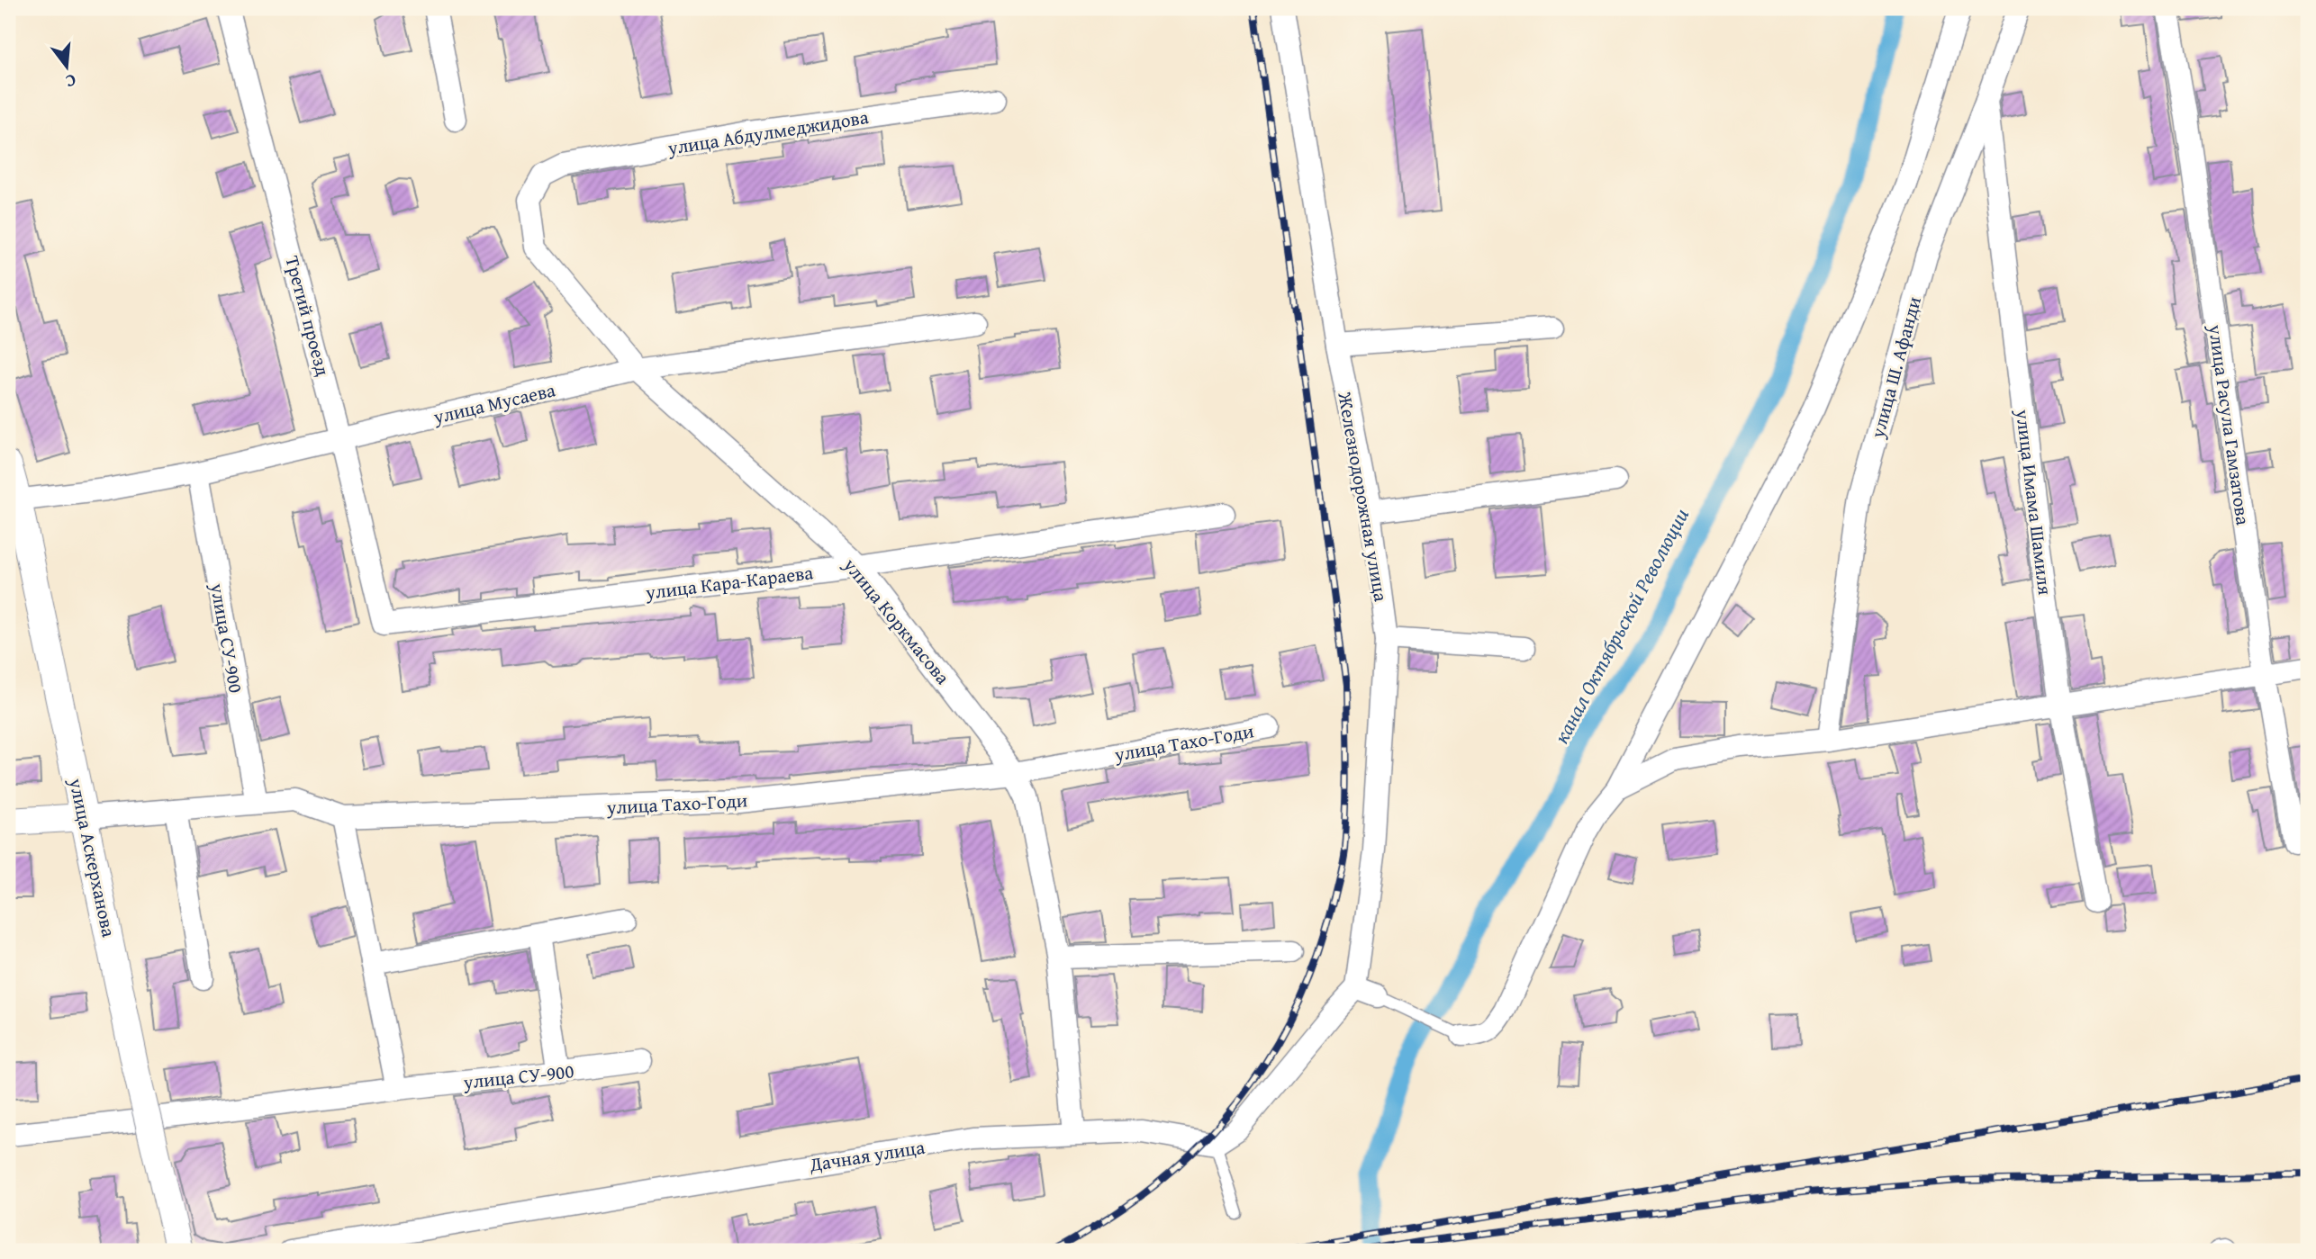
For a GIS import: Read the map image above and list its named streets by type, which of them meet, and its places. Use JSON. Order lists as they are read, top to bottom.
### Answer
{
  "streets": {
    "street": [
      "улица Абдулмеджидова",
      "Третий проезд",
      "улица Ш. Афанди",
      "улица Мусаева",
      "улица Расула Гамзатова",
      "Железнодорожная улица",
      "улица Имама Шамиля",
      "улица Кара-Караева",
      "улица Коркмасова",
      "улица СУ-900",
      "улица Тахо-Годи",
      "улица Аскерханова",
      "Дачная улица"
    ]
  },
  "crossings": [
    ["улица Абдулмеджидова", "улица Коркмасова"],
    ["Третий проезд", "улица Мусаева"],
    ["Третий проезд", "улица Кара-Караева"],
    ["улица Ш. Афанди", "улица Имама Шамиля"],
    ["улица Мусаева", "улица Коркмасова"],
    ["улица Мусаева", "улица СУ-900"],
    ["улица Мусаева", "улица Аскерханова"],
    ["улица Кара-Караева", "улица Коркмасова"],
    ["улица Коркмасова", "улица Тахо-Годи"],
    ["улица Коркмасова", "Дачная улица"],
    ["улица СУ-900", "улица Тахо-Годи"],
    ["улица Тахо-Годи", "улица Аскерханова"]
  ],
  "water": ["канал Октябрьской Революции"],
  "north": "bottom"
}
